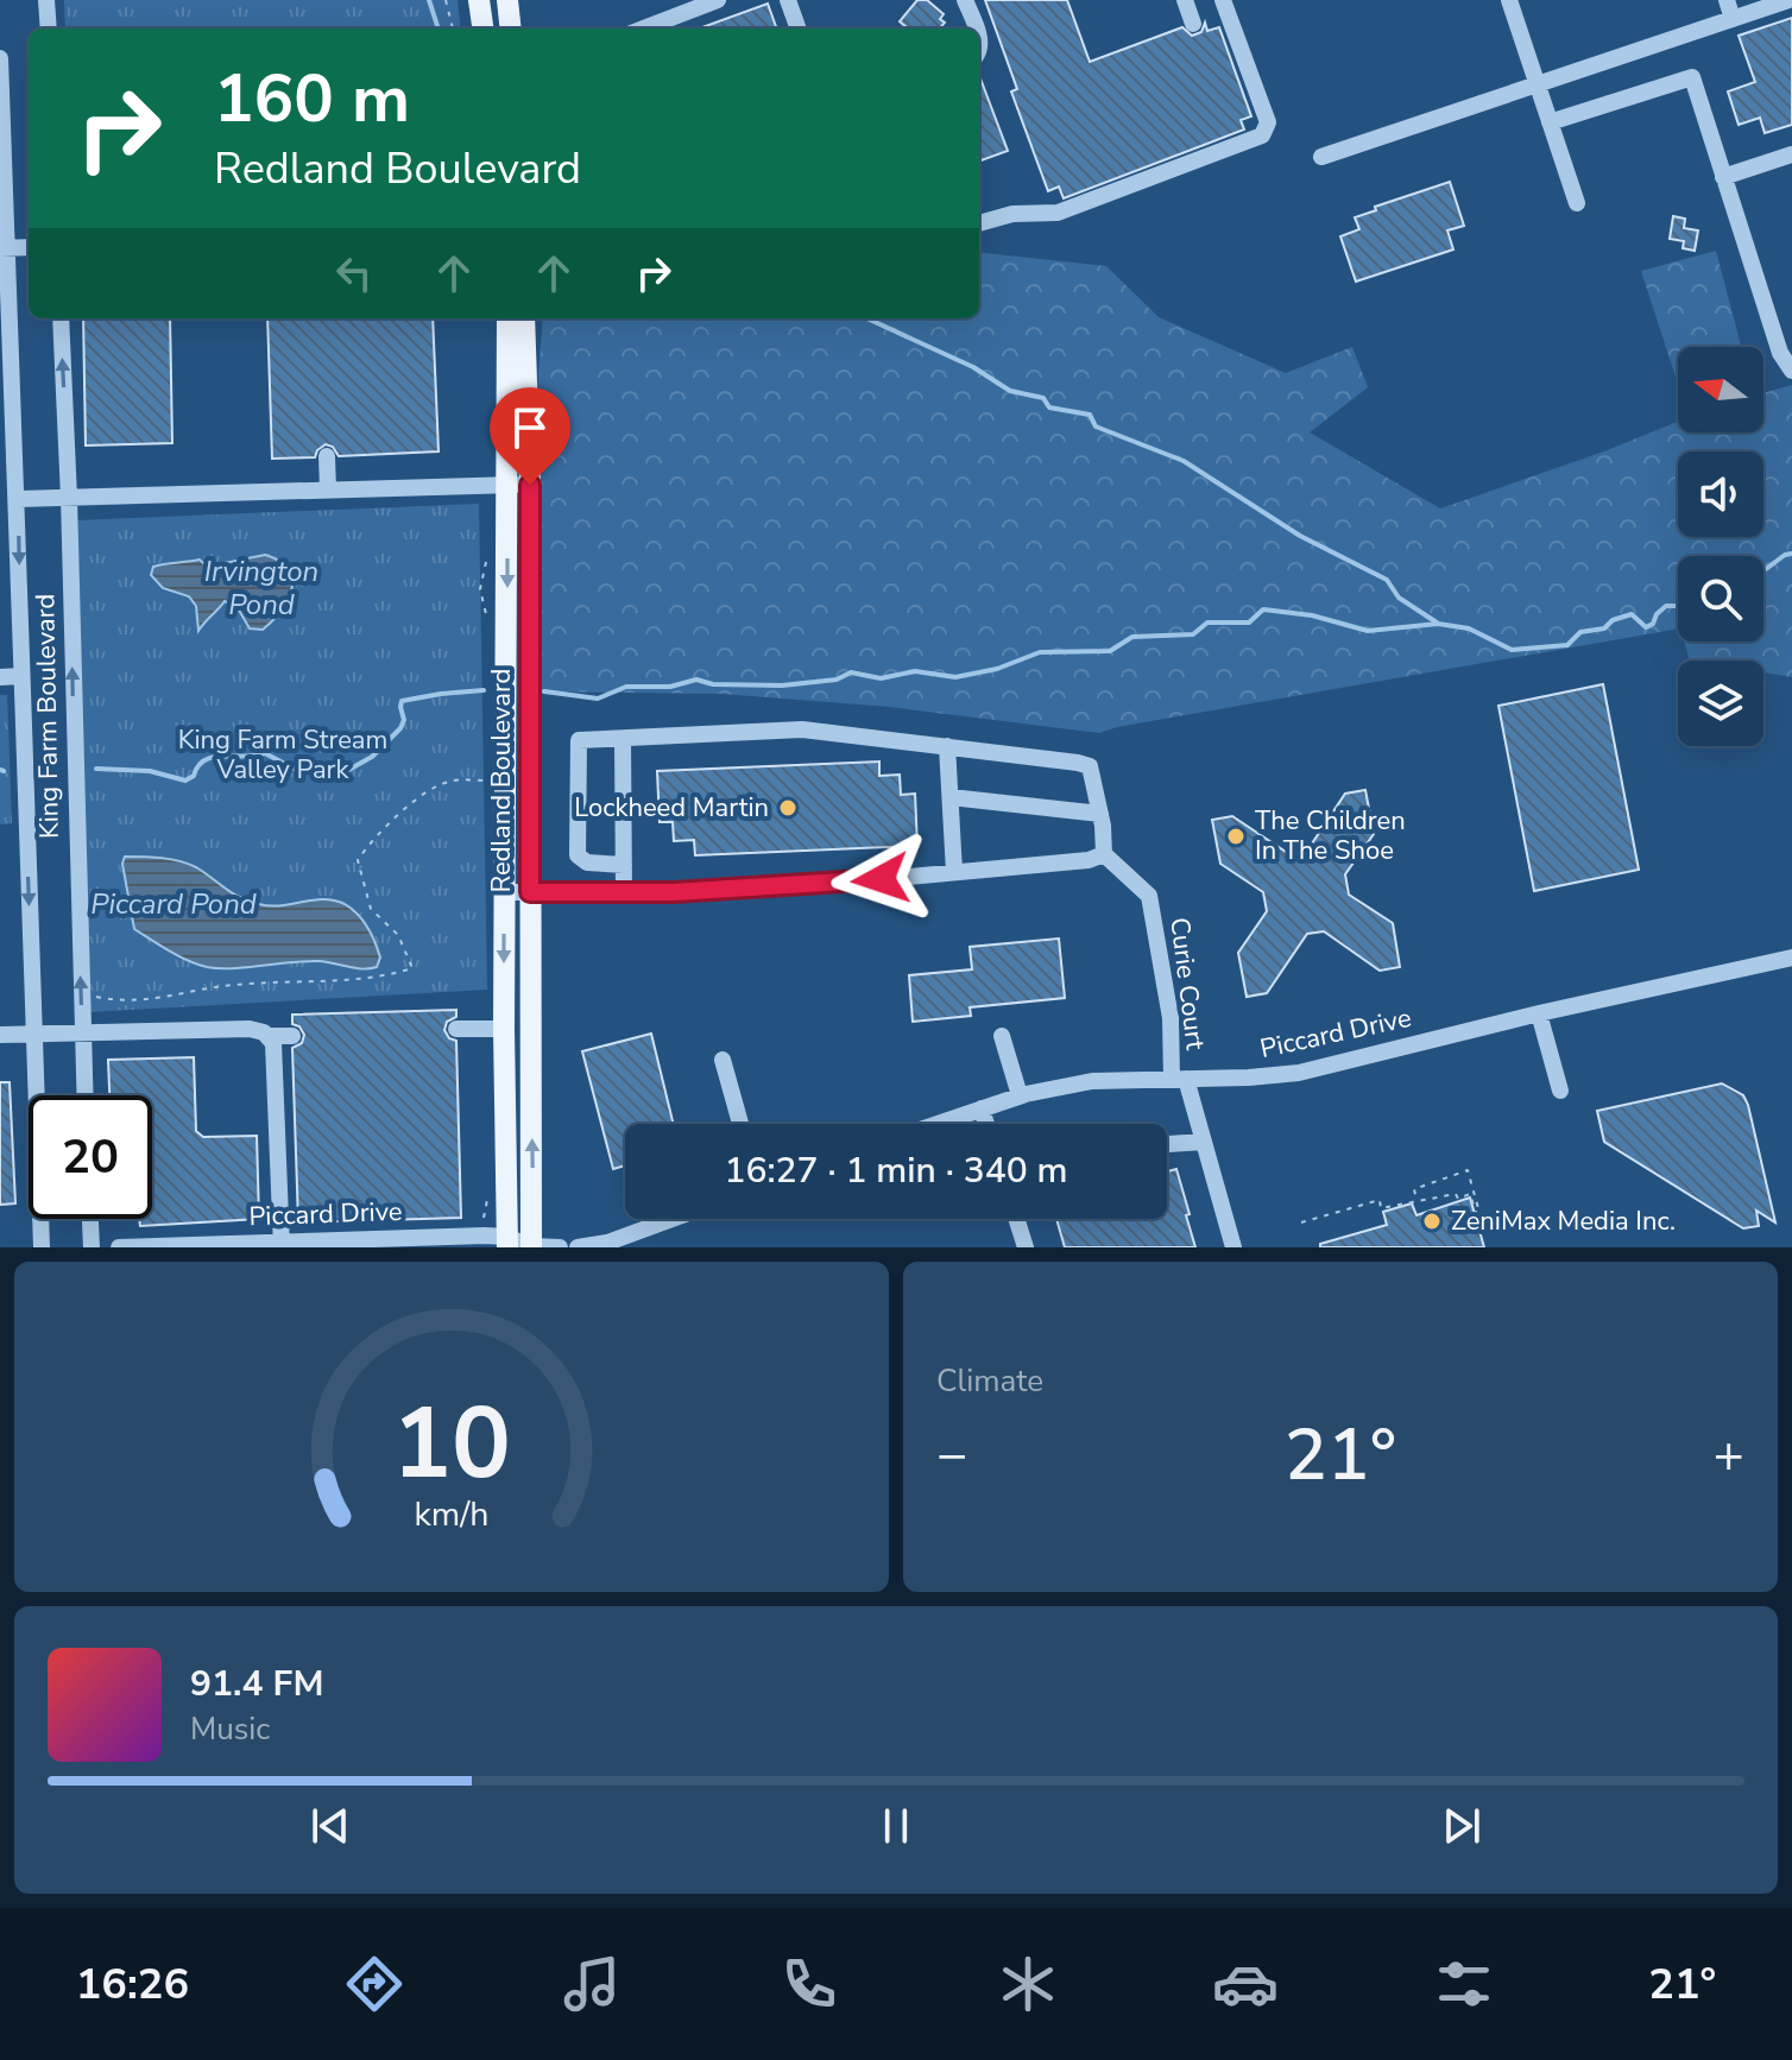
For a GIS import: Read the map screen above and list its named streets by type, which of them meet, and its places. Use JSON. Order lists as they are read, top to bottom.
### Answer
{
  "streets": {
    "main road": ["Redland Boulevard"],
    "street": ["King Farm Boulevard", "Curie Court", "Piccard Drive"]
  },
  "crossings": [
    ["Redland Boulevard", "Piccard Drive"],
    ["Curie Court", "Piccard Drive"]
  ],
  "water": ["Irvington Pond", "Piccard Pond"],
  "parks": ["King Farm Stream Valley Park"],
  "places": ["Lockheed Martin", "The Children In The Shoe", "ZeniMax Media Inc."],
  "north": "left",
  "page": {
    "turn": ["160 m", "Redland Boulevard"],
    "limit": "20",
    "trip": "16:27 · 1 min · 340 m",
    "tile": "Climate",
    "heat": ["−", "21°", "+"],
    "song": ["91.4 FM", "Music"],
    "tabs": ["16:26", "21°"],
    "gauge": ["10", "km/h"]
  }
}
